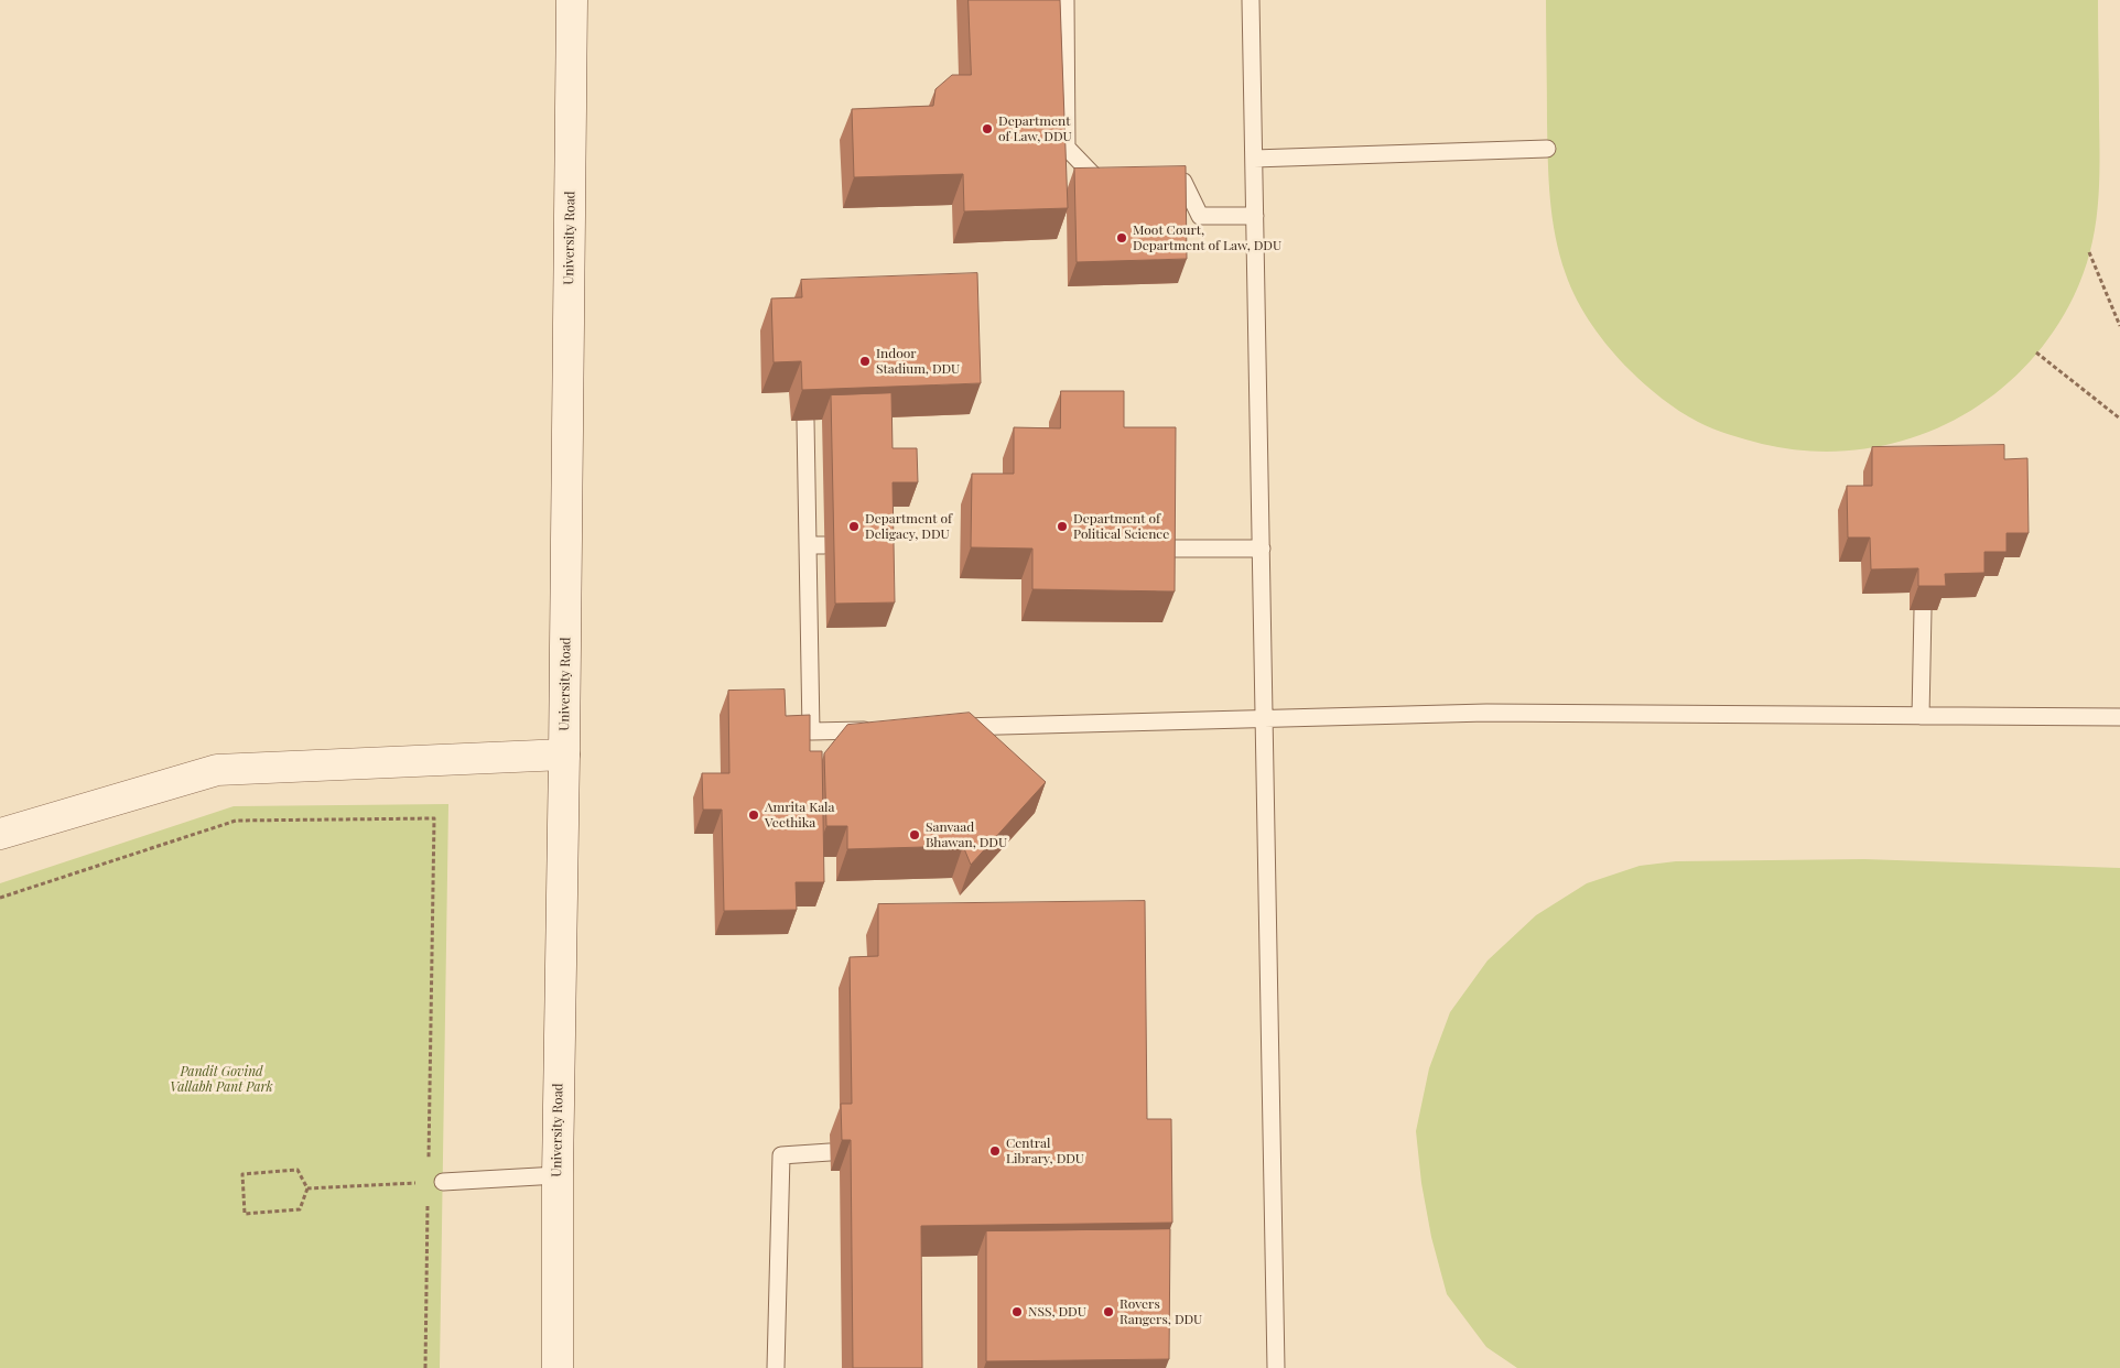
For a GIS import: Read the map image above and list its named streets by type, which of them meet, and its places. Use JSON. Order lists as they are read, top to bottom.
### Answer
{
  "streets": {
    "main road": ["University Road"]
  },
  "parks": ["Pandit Govind Vallabh Pant Park"],
  "places": [
    "Department of Law, DDU",
    "Moot Court, Department of Law, DDU",
    "Indoor Stadium, DDU",
    "Department of Deligacy, DDU",
    "Department of Political Science",
    "Amrita Kala Veethika",
    "Sanvaad Bhawan, DDU",
    "Central Library, DDU",
    "NSS, DDU",
    "Rovers Rangers, DDU"
  ]
}
